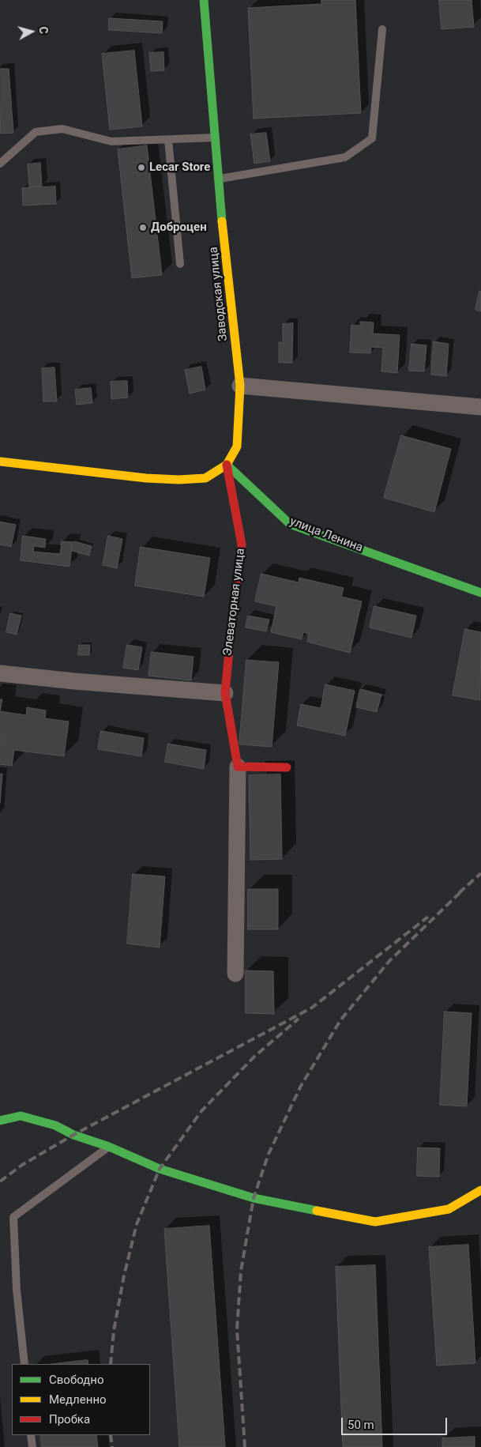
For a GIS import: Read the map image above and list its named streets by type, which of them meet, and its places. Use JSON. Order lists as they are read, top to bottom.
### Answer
{
  "streets": {
    "street": ["Заводская улица", "улица Ленина", "Элеваторная улица"]
  },
  "crossings": [
    ["Заводская улица", "улица Ленина"],
    ["Заводская улица", "Элеваторная улица"],
    ["улица Ленина", "Элеваторная улица"]
  ],
  "places": ["Lecar Store", "Доброцен"],
  "legend": ["Свободно", "Медленно", "Пробка"],
  "scale_bar": "50 m",
  "north": "right"
}
